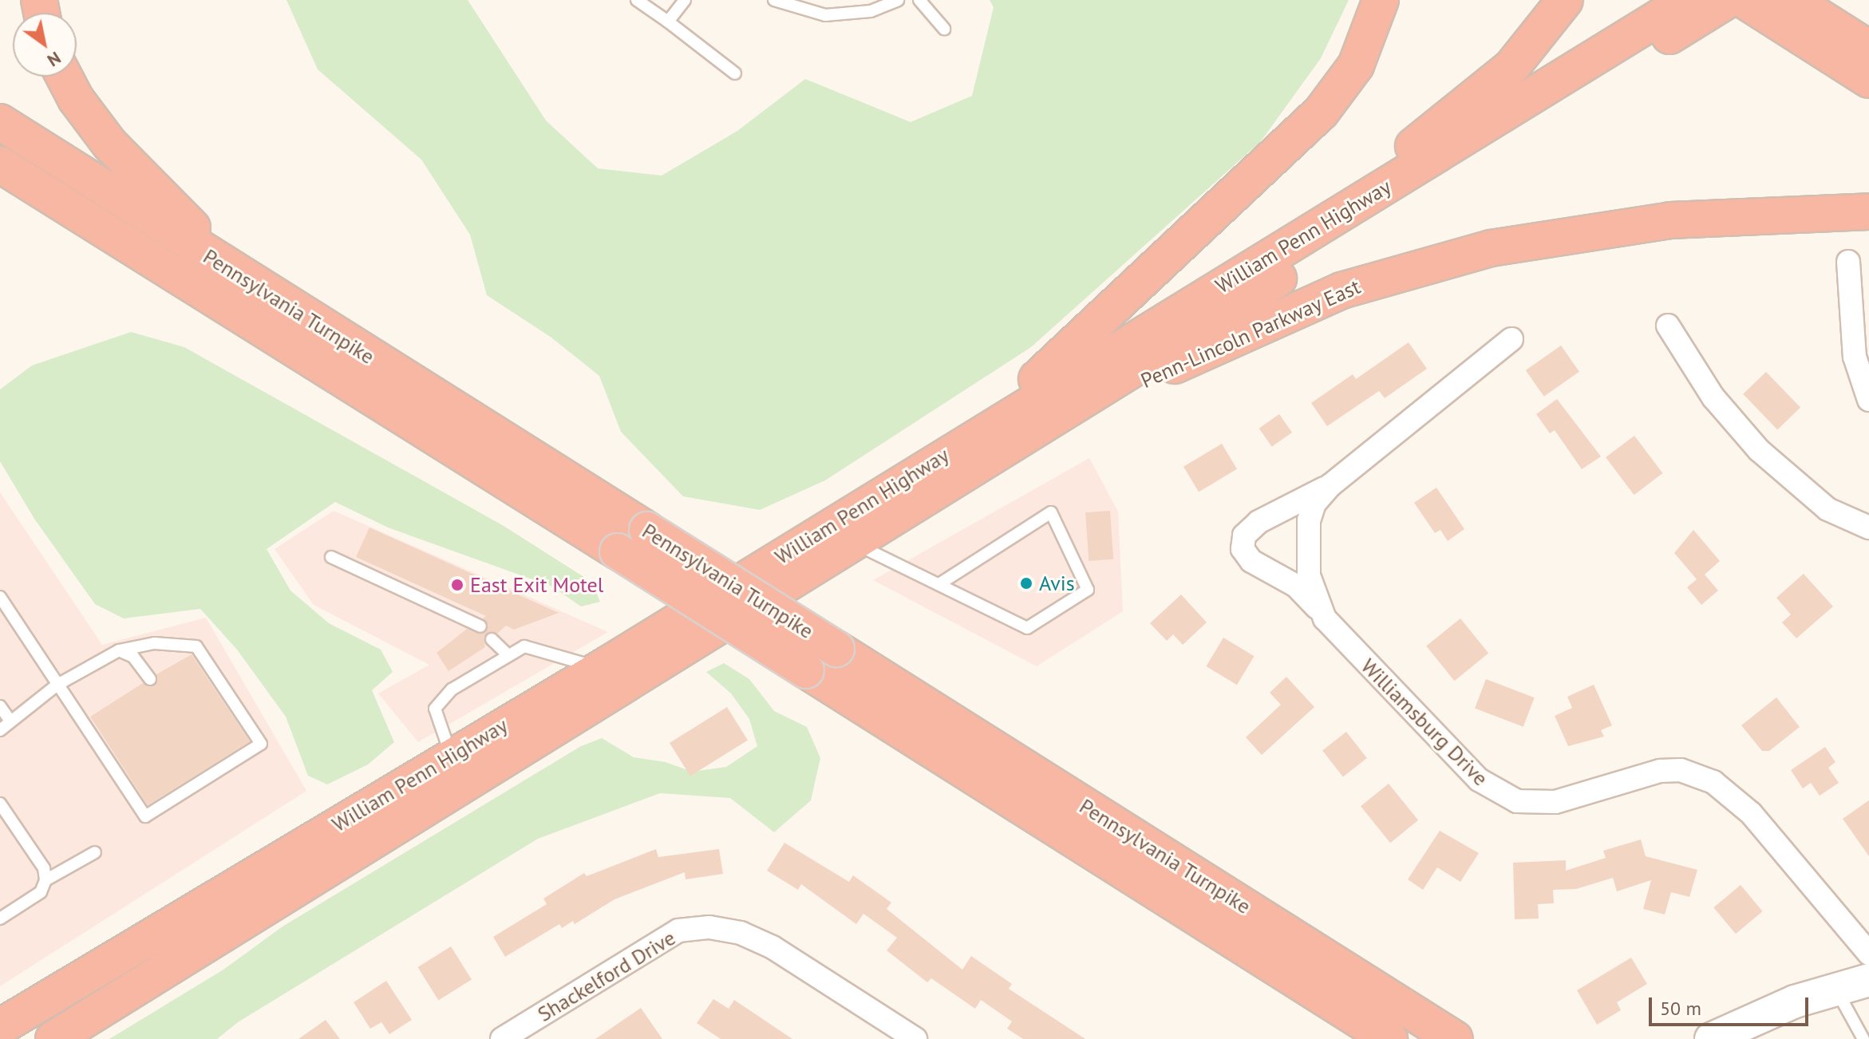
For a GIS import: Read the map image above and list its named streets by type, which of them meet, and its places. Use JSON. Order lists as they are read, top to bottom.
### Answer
{
  "streets": {
    "highway": ["William Penn Highway", "Pennsylvania Turnpike", "Penn-Lincoln Parkway East"],
    "street": ["Williamsburg Drive", "Shackelford Drive"]
  },
  "crossings": [
    ["William Penn Highway", "Penn-Lincoln Parkway East"]
  ],
  "places": ["Avis", "East Exit Motel"],
  "scale_bar": "50 m",
  "north": "bottom right"
}
